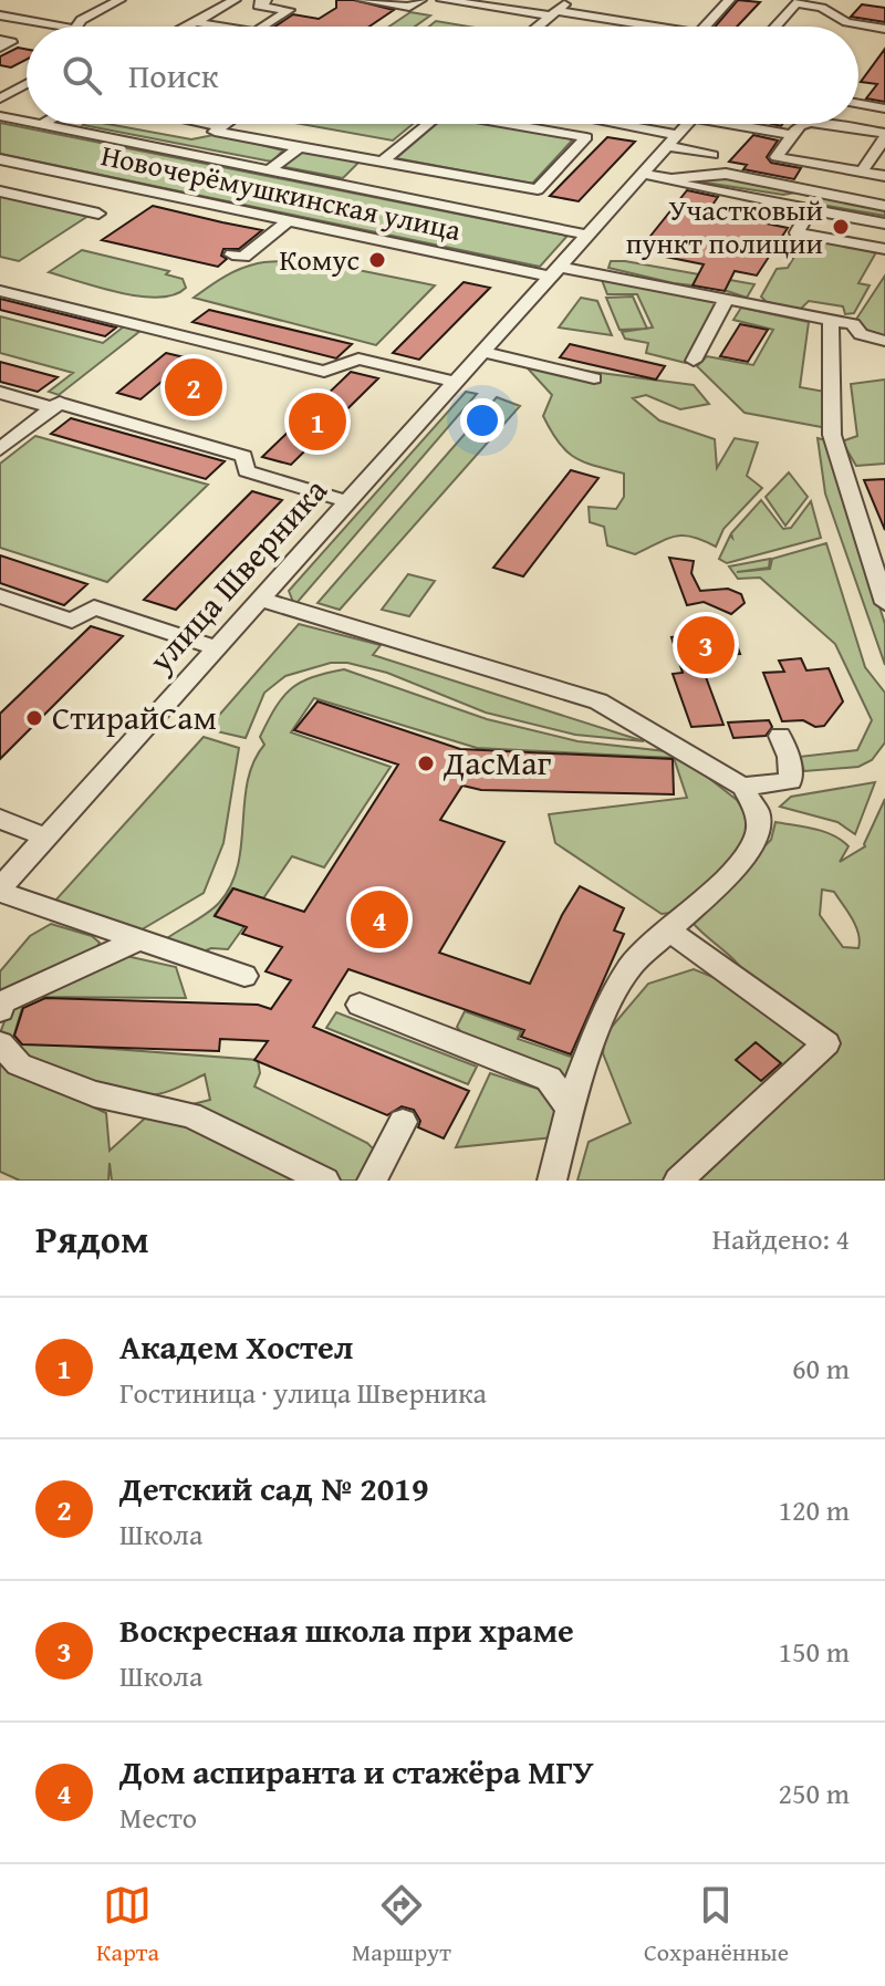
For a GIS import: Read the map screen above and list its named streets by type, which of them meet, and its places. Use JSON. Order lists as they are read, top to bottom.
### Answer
{
  "streets": {
    "street": ["Новочерёмушкинская улица", "улица Шверника"]
  },
  "crossings": [
    ["Новочерёмушкинская улица", "улица Шверника"]
  ],
  "places": [
    "Участковый пункт полиции",
    "Комус",
    "СтирайСам",
    "ДасМаг"
  ],
  "page": {
    "search": "Поиск",
    "pins": [
      "2",
      "1",
      "3",
      "4"
    ],
    "heading": ["Рядом", "Найдено: 4"],
    "list": [
      {
        "mark": "1",
        "name": "Академ Хостел",
        "note": "Гостиница · улица Шверника",
        "value": "60 m"
      },
      {
        "mark": "2",
        "name": "Детский сад № 2019",
        "note": "Школа",
        "value": "120 m"
      },
      {
        "mark": "3",
        "name": "Воскресная школа при храме",
        "note": "Школа",
        "value": "150 m"
      },
      {
        "mark": "4",
        "name": "Дом аспиранта и стажёра МГУ",
        "note": "Место",
        "value": "250 m"
      }
    ],
    "nav": ["Карта", "Маршрут", "Сохранённые"]
  }
}
